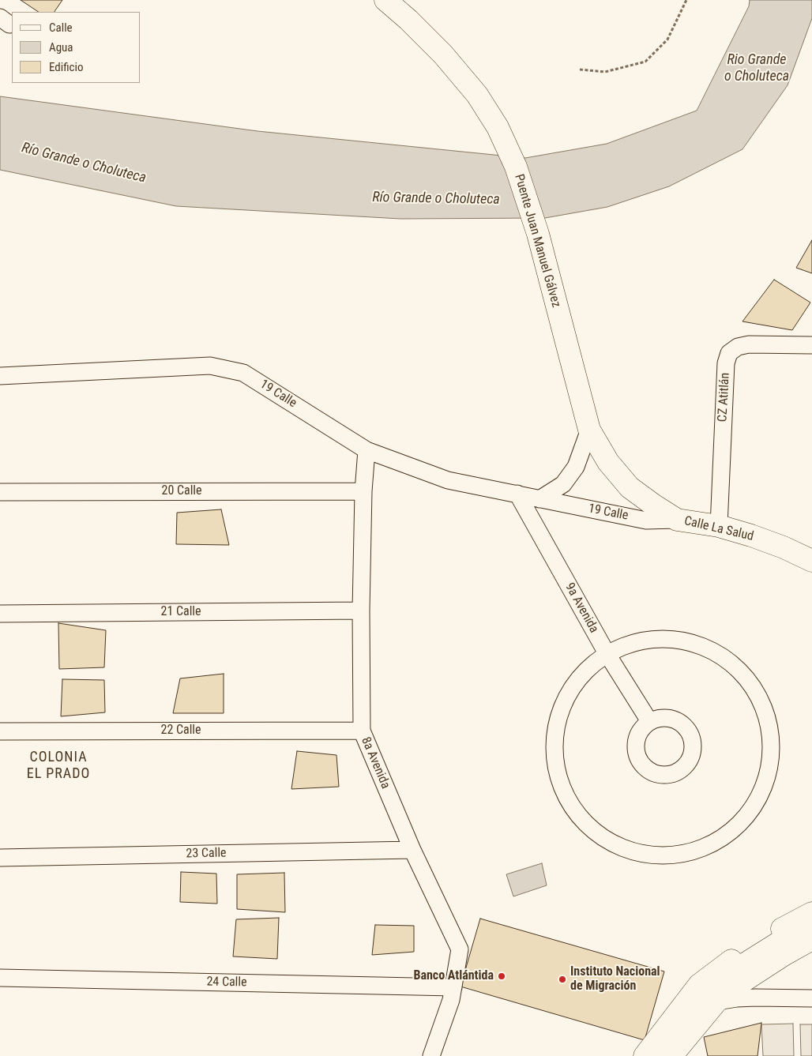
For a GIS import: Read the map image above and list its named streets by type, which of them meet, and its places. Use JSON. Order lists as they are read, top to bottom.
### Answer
{
  "streets": {
    "main road": ["Puente Juan Manuel Gálvez", "Calle La Salud"],
    "street": [
      "19 Calle",
      "CZ Atitlán",
      "20 Calle",
      "9a Avenida",
      "21 Calle",
      "22 Calle",
      "8a Avenida",
      "23 Calle",
      "24 Calle"
    ]
  },
  "crossings": [
    ["Puente Juan Manuel Gálvez", "Calle La Salud"],
    ["19 Calle", "Calle La Salud"],
    ["19 Calle", "9a Avenida"],
    ["19 Calle", "8a Avenida"],
    ["CZ Atitlán", "Calle La Salud"],
    ["20 Calle", "8a Avenida"],
    ["21 Calle", "8a Avenida"],
    ["22 Calle", "8a Avenida"],
    ["8a Avenida", "23 Calle"],
    ["8a Avenida", "24 Calle"]
  ],
  "districts": ["COLONIA EL PRADO"],
  "water": ["Rio Grande o Choluteca", "Río Grande o Choluteca"],
  "places": ["Banco Atlántida", "Instituto Nacional de Migración"],
  "legend": ["Calle", "Agua", "Edificio"]
}
